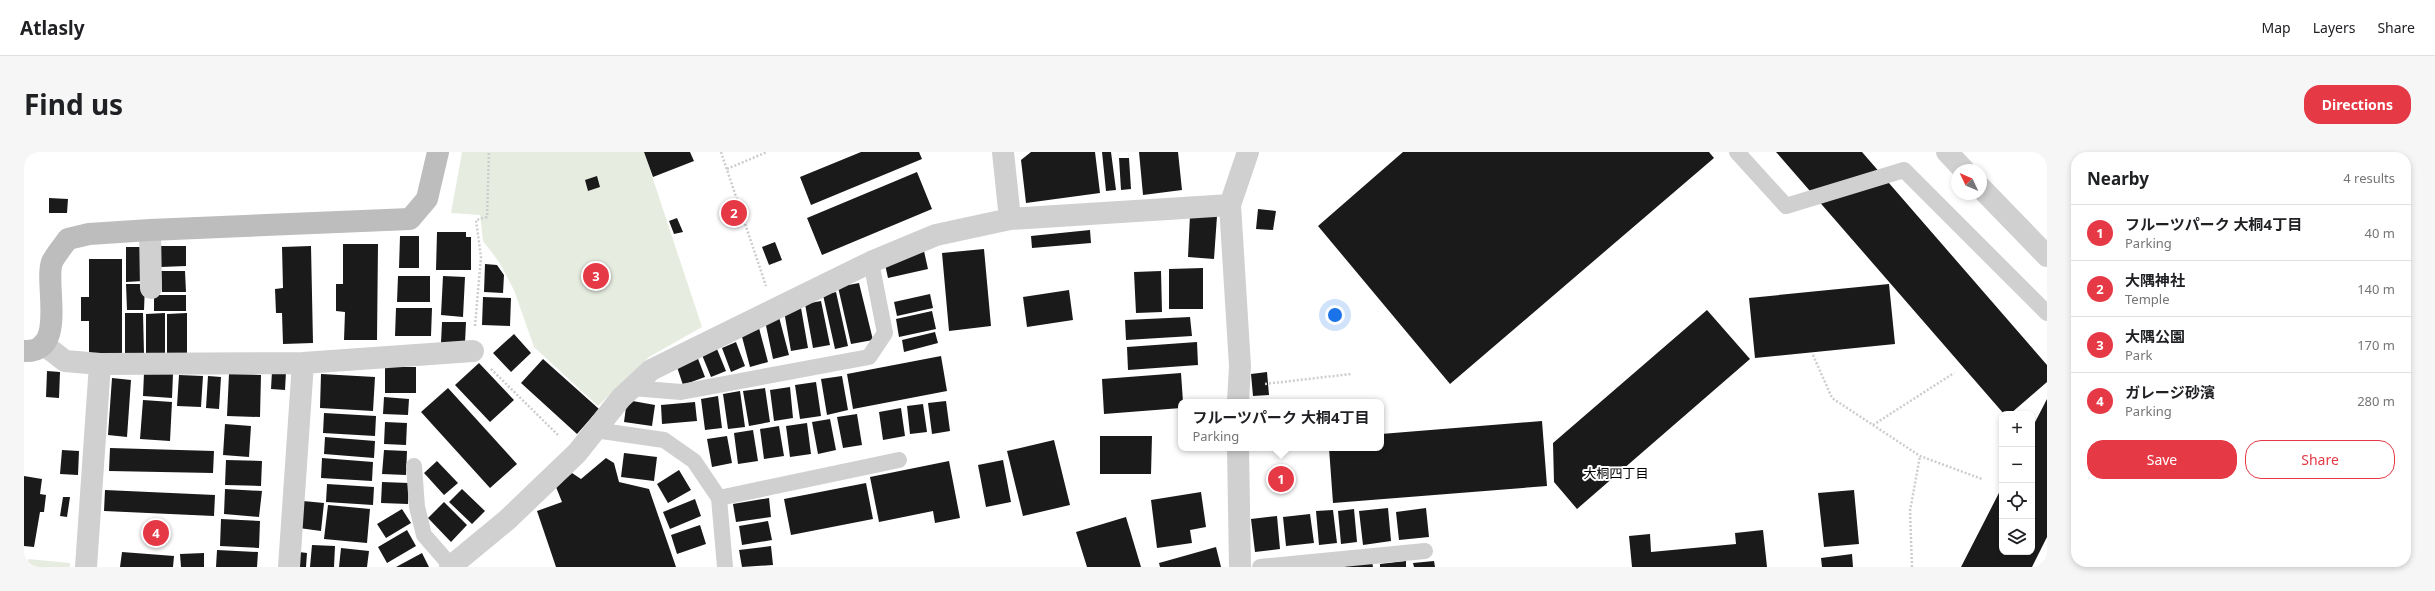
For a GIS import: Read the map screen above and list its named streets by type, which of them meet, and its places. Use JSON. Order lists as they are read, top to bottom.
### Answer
{
  "districts": ["大桐四丁目"],
  "north": "top left",
  "page": {
    "header": "Atlasly",
    "nav": ["Map", "Layers", "Share"],
    "title": "Find us",
    "buttons": [
      "Directions",
      ["Save", "Share"]
    ],
    "heading": ["Nearby", "4 results"],
    "pins": [
      "2",
      "3",
      "1",
      "4"
    ],
    "list": [
      {
        "mark": "1",
        "name": "フルーツパーク 大桐4丁目",
        "note": "Parking",
        "value": "40 m"
      },
      {
        "mark": "2",
        "name": "大隅神社",
        "note": "Temple",
        "value": "140 m"
      },
      {
        "mark": "3",
        "name": "大隅公園",
        "note": "Park",
        "value": "170 m"
      },
      {
        "mark": "4",
        "name": "ガレージ砂濱",
        "note": "Parking",
        "value": "280 m"
      }
    ],
    "popup": ["フルーツパーク 大桐4丁目", "Parking"],
    "map_buttons": ["+", "−"]
  }
}
